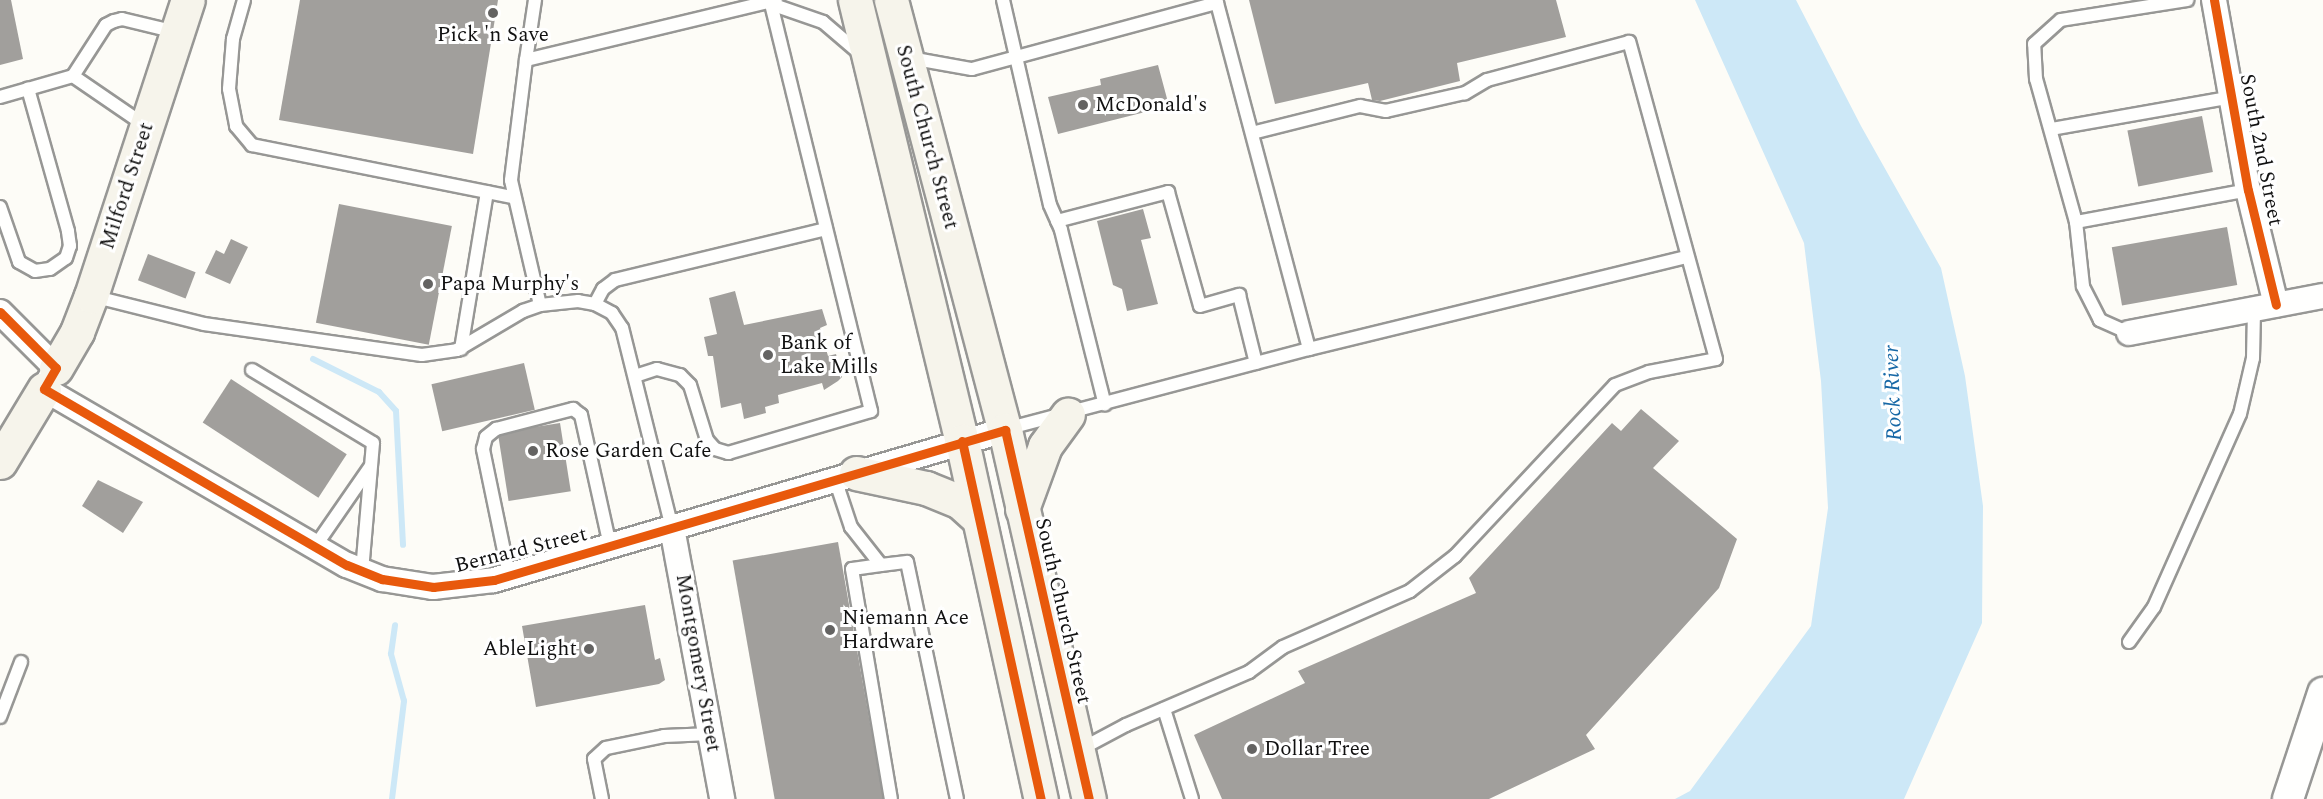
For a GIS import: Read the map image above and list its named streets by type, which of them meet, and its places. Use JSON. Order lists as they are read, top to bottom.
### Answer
{
  "streets": {
    "main road": ["South Church Street", "Milford Street"],
    "street": ["South 2nd Street", "Bernard Street", "Montgomery Street"]
  },
  "crossings": [
    ["South Church Street", "Bernard Street"],
    ["Milford Street", "Bernard Street"],
    ["Bernard Street", "Montgomery Street"]
  ],
  "water": ["Rock River"],
  "places": [
    "Pick 'n Save",
    "McDonald's",
    "Papa Murphy's",
    "Bank of Lake Mills",
    "Rose Garden Cafe",
    "Niemann Ace Hardware",
    "AbleLight",
    "Dollar Tree"
  ]
}
